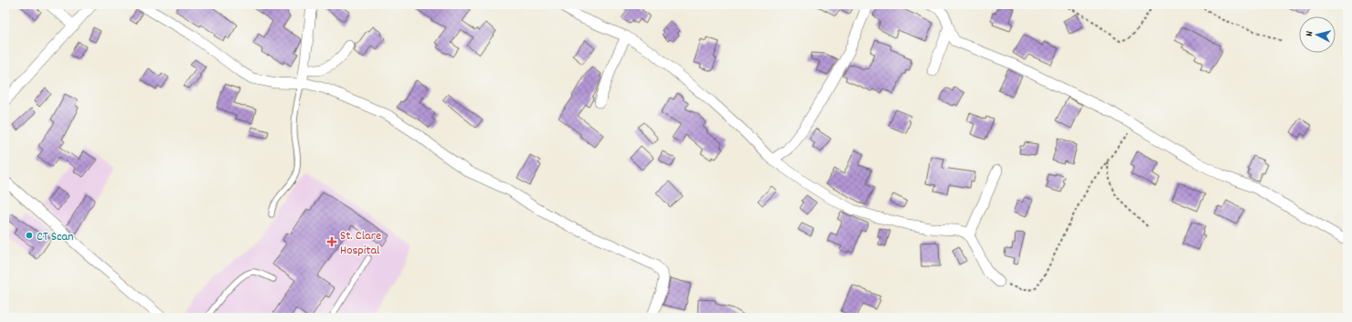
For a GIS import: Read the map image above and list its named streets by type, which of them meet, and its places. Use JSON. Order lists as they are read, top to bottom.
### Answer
{
  "places": {
    "other": ["CT Scan"],
    "health": ["St. Clare Hospital"]
  },
  "north": "left"
}
